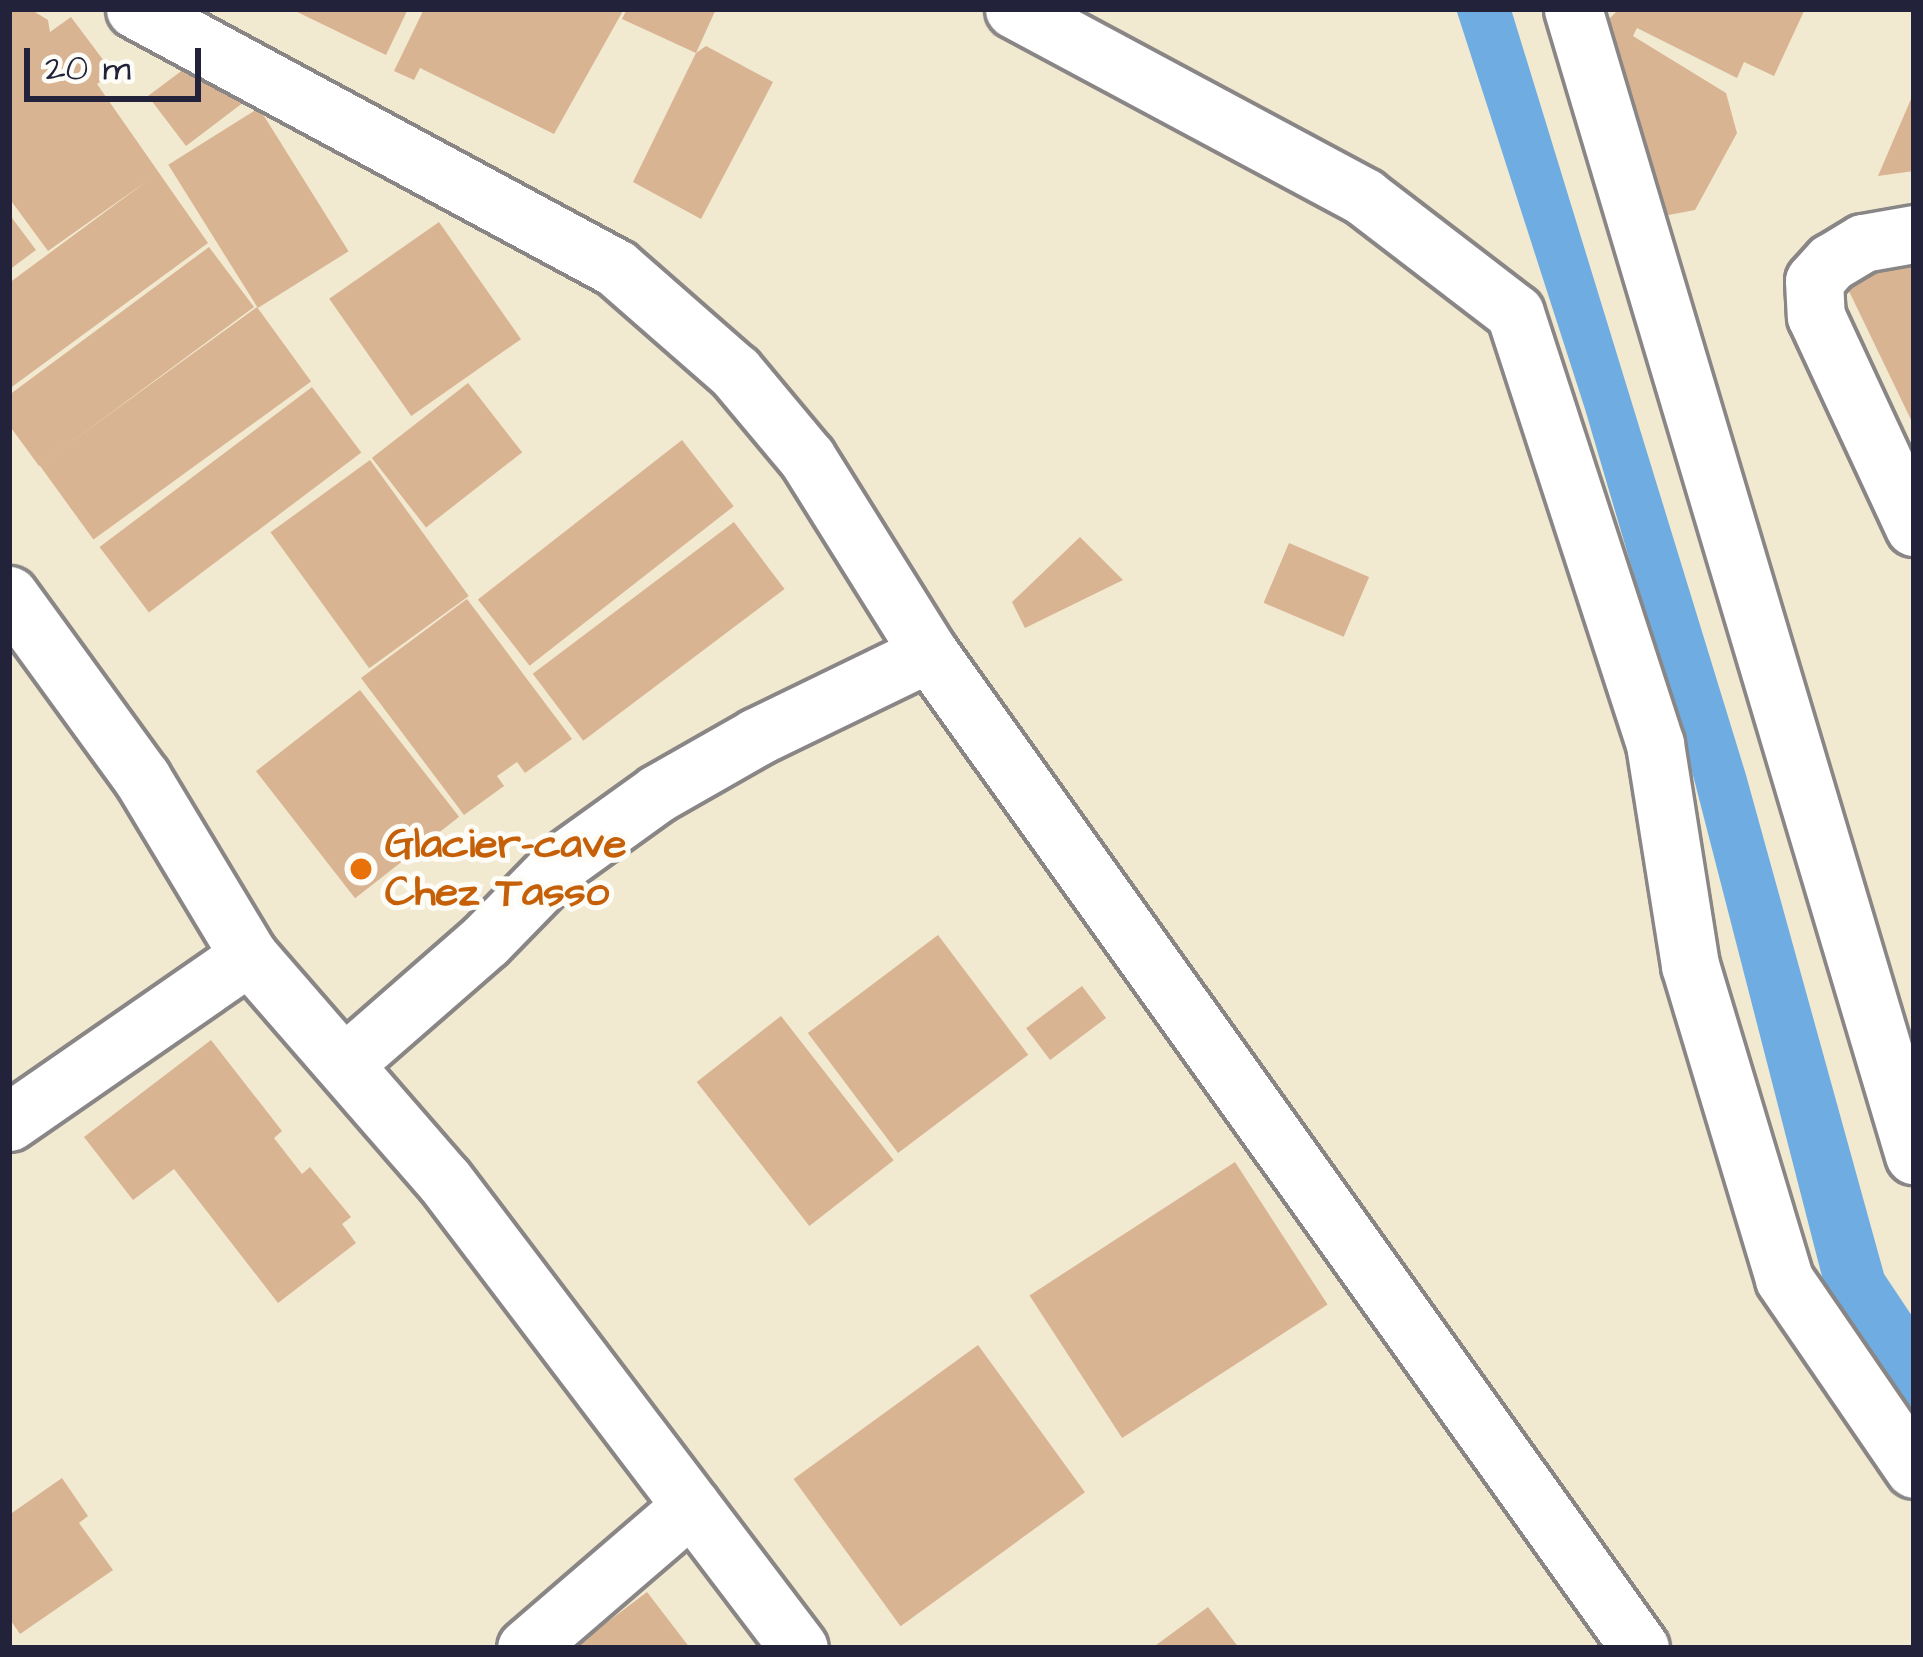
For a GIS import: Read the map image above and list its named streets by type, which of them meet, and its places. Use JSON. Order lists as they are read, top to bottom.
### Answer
{
  "places": ["Glacier-cave Chez Tasso"],
  "scale_bar": "20 m"
}
